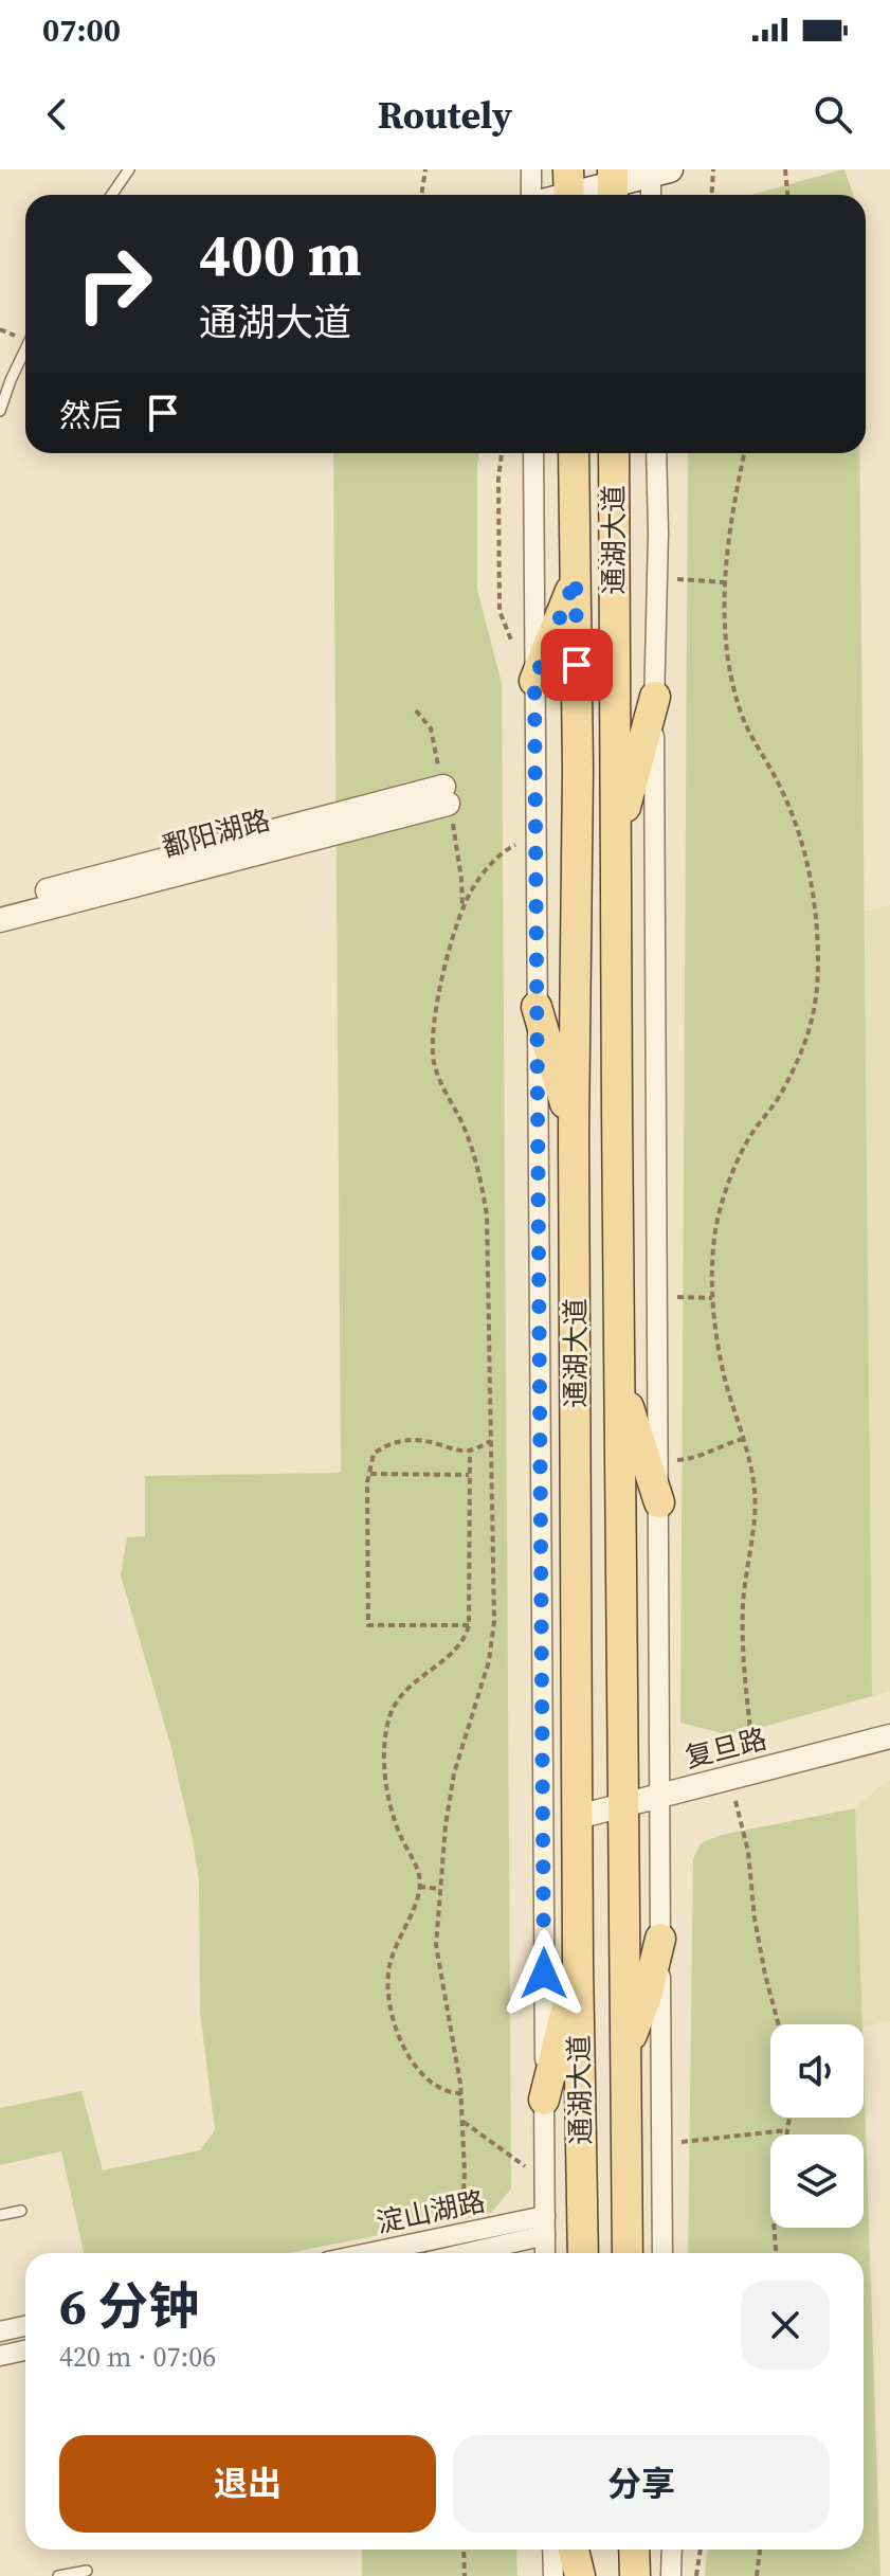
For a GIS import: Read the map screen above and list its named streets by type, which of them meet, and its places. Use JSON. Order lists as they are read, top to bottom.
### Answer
{
  "streets": {
    "main road": ["通湖大道"],
    "street": ["鄱阳湖路", "复旦路", "淀山湖路"]
  },
  "crossings": [
    ["通湖大道", "复旦路"]
  ],
  "page": {
    "status": "07:00",
    "header": "Routely",
    "turn": ["400 m", "通湖大道"],
    "then": "然后",
    "heading": ["6 分钟", "420 m · 07:06"],
    "buttons": ["退出", "分享"]
  }
}
